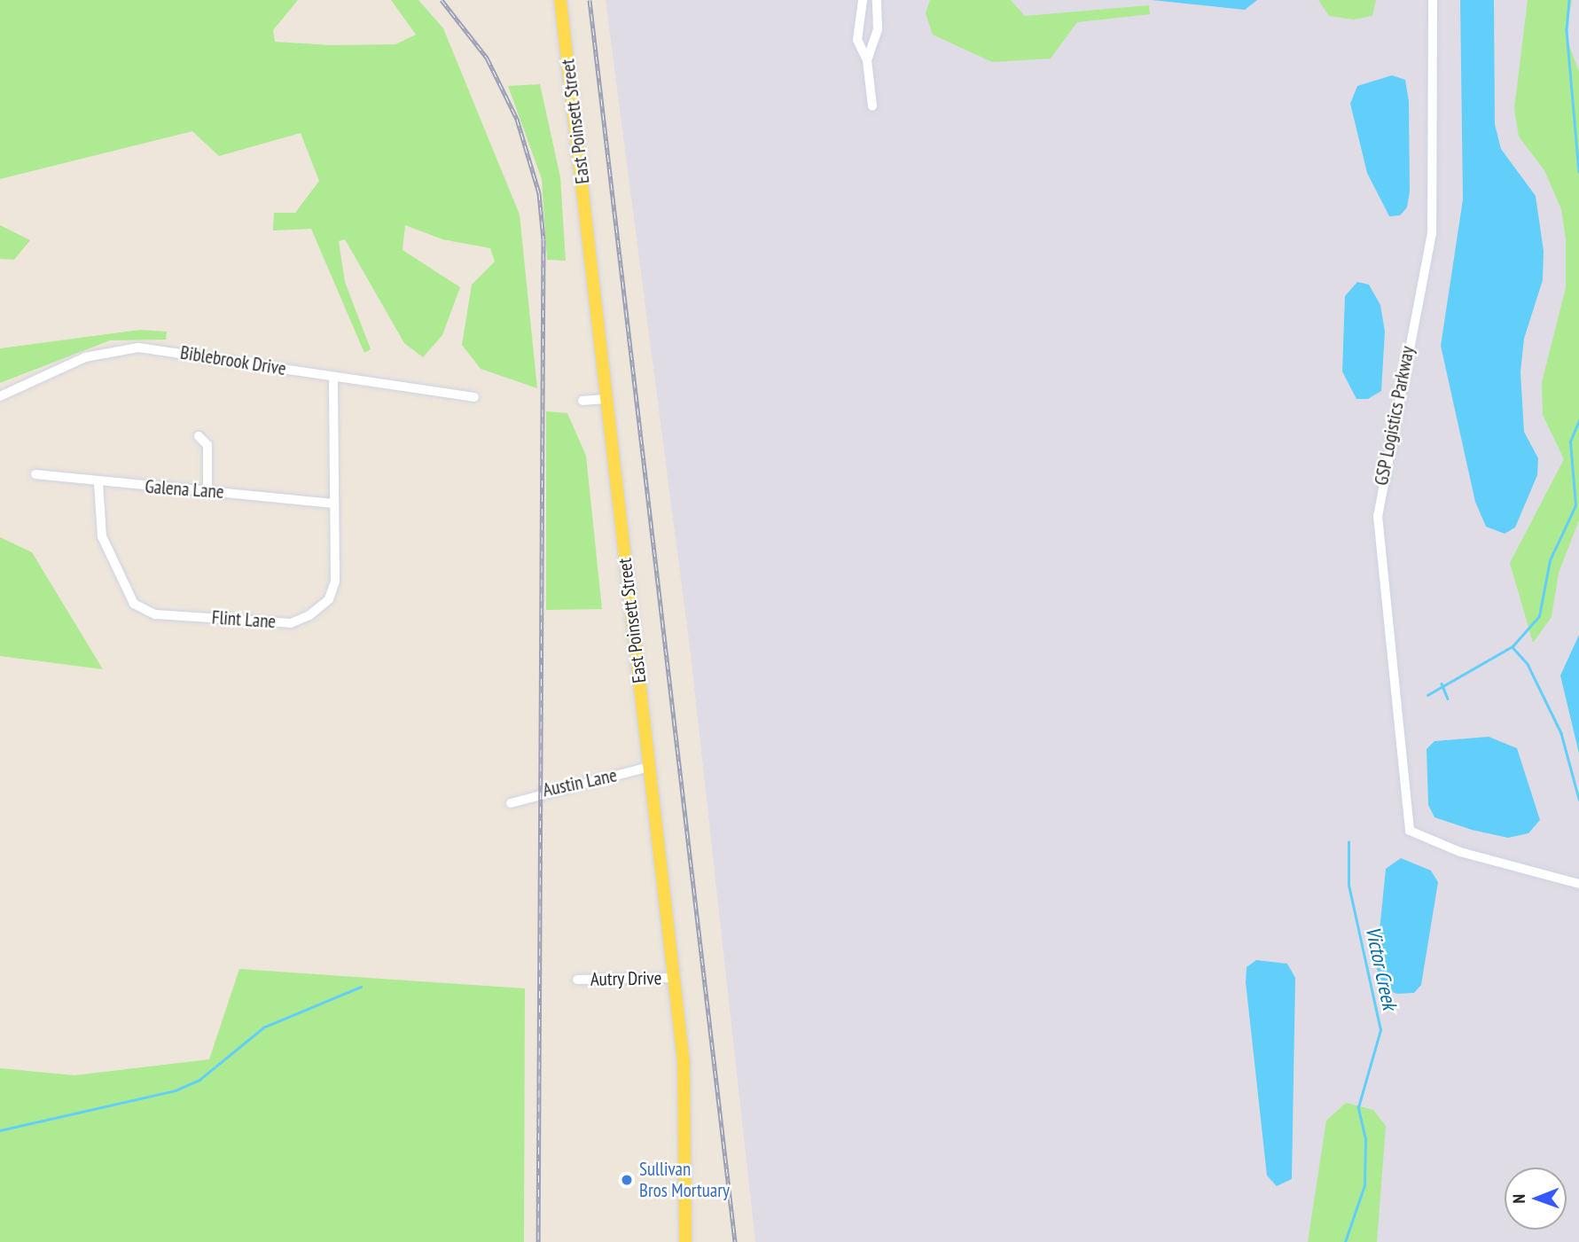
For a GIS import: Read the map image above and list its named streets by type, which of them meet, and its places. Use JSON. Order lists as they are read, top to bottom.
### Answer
{
  "streets": {
    "main road": ["East Poinsett Street"],
    "street": [
      "Biblebrook Drive",
      "GSP Logistics Parkway",
      "Galena Lane",
      "Flint Lane",
      "Austin Lane",
      "Autry Drive"
    ]
  },
  "crossings": [
    ["East Poinsett Street", "Austin Lane"],
    ["East Poinsett Street", "Autry Drive"],
    ["Biblebrook Drive", "Flint Lane"],
    ["Galena Lane", "Flint Lane"]
  ],
  "water": ["Victor Creek"],
  "places": ["Sullivan Bros Mortuary"],
  "north": "left"
}
